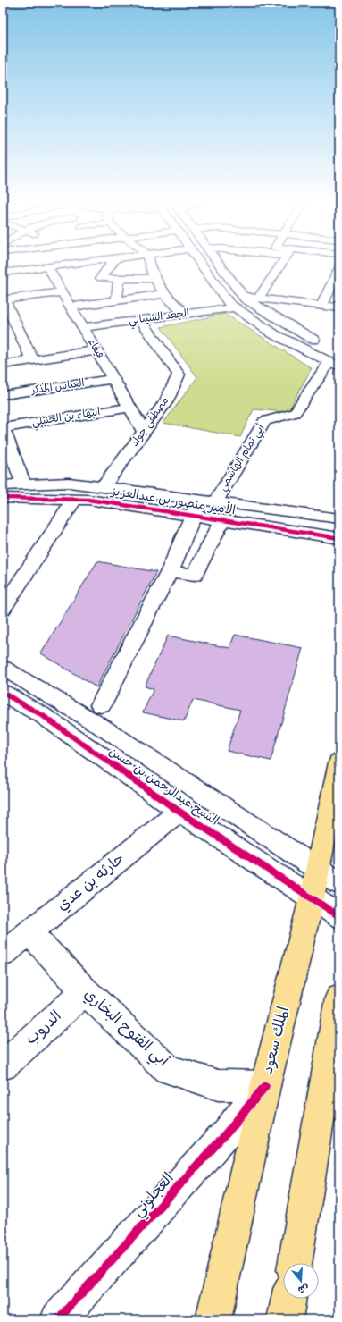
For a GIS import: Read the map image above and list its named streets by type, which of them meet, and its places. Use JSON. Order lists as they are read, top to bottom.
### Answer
{
  "streets": {
    "main road": ["الملك سعود"],
    "street": [
      "الجعد الشيباني",
      "فيفاء",
      "العباس المذكر",
      "البهاء بن الحنبلي",
      "مصطفى جواد",
      "أبي تمام الهاشمي",
      "الأمير منصور بن عبدالعزيز",
      "الشيخ عبدالرحمن بن حسن",
      "حارثه بن عدي",
      "الدروب",
      "أبي الفتوح البخاري",
      "العجلوني"
    ]
  },
  "crossings": [
    ["الجعد الشيباني", "فيفاء"],
    ["الجعد الشيباني", "مصطفى جواد"],
    ["فيفاء", "العباس المذكر"],
    ["فيفاء", "البهاء بن الحنبلي"],
    ["فيفاء", "مصطفى جواد"],
    ["مصطفى جواد", "الأمير منصور بن عبدالعزيز"],
    ["أبي تمام الهاشمي", "الأمير منصور بن عبدالعزيز"],
    ["الشيخ عبدالرحمن بن حسن", "حارثه بن عدي"],
    ["الشيخ عبدالرحمن بن حسن", "الملك سعود"],
    ["حارثه بن عدي", "أبي الفتوح البخاري"],
    ["الدروب", "أبي الفتوح البخاري"],
    ["أبي الفتوح البخاري", "الملك سعود"],
    ["أبي الفتوح البخاري", "العجلوني"],
    ["الملك سعود", "العجلوني"]
  ],
  "north": "bottom"
}
